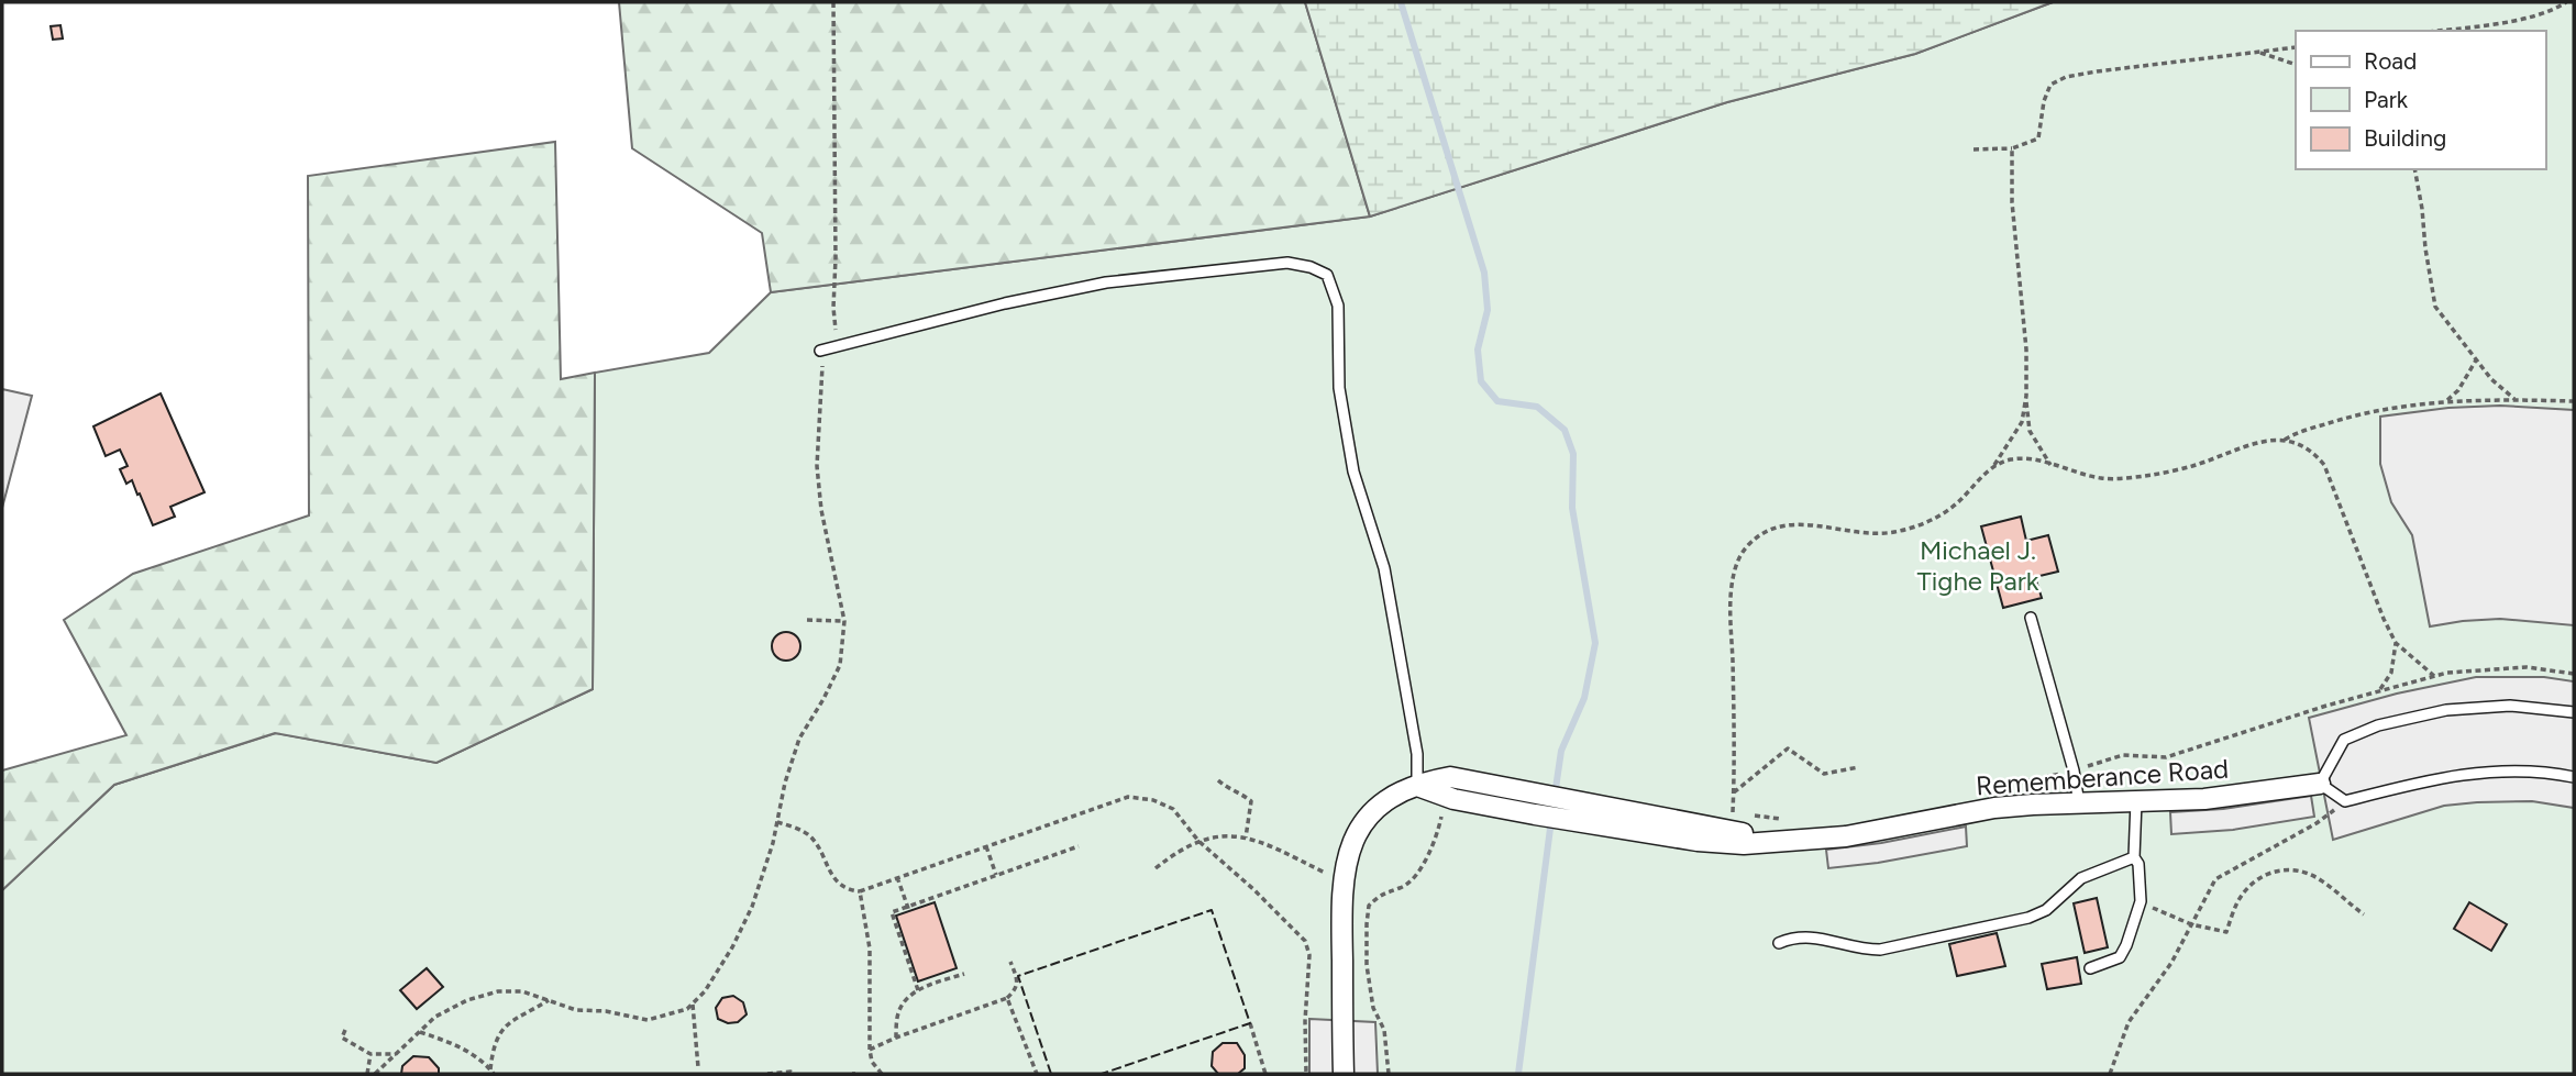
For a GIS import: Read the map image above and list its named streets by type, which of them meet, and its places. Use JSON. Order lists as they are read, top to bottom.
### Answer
{
  "streets": {
    "street": ["Rememberance Road"]
  },
  "parks": ["Michael J. Tighe Park"],
  "legend": ["Road", "Park", "Building"]
}
